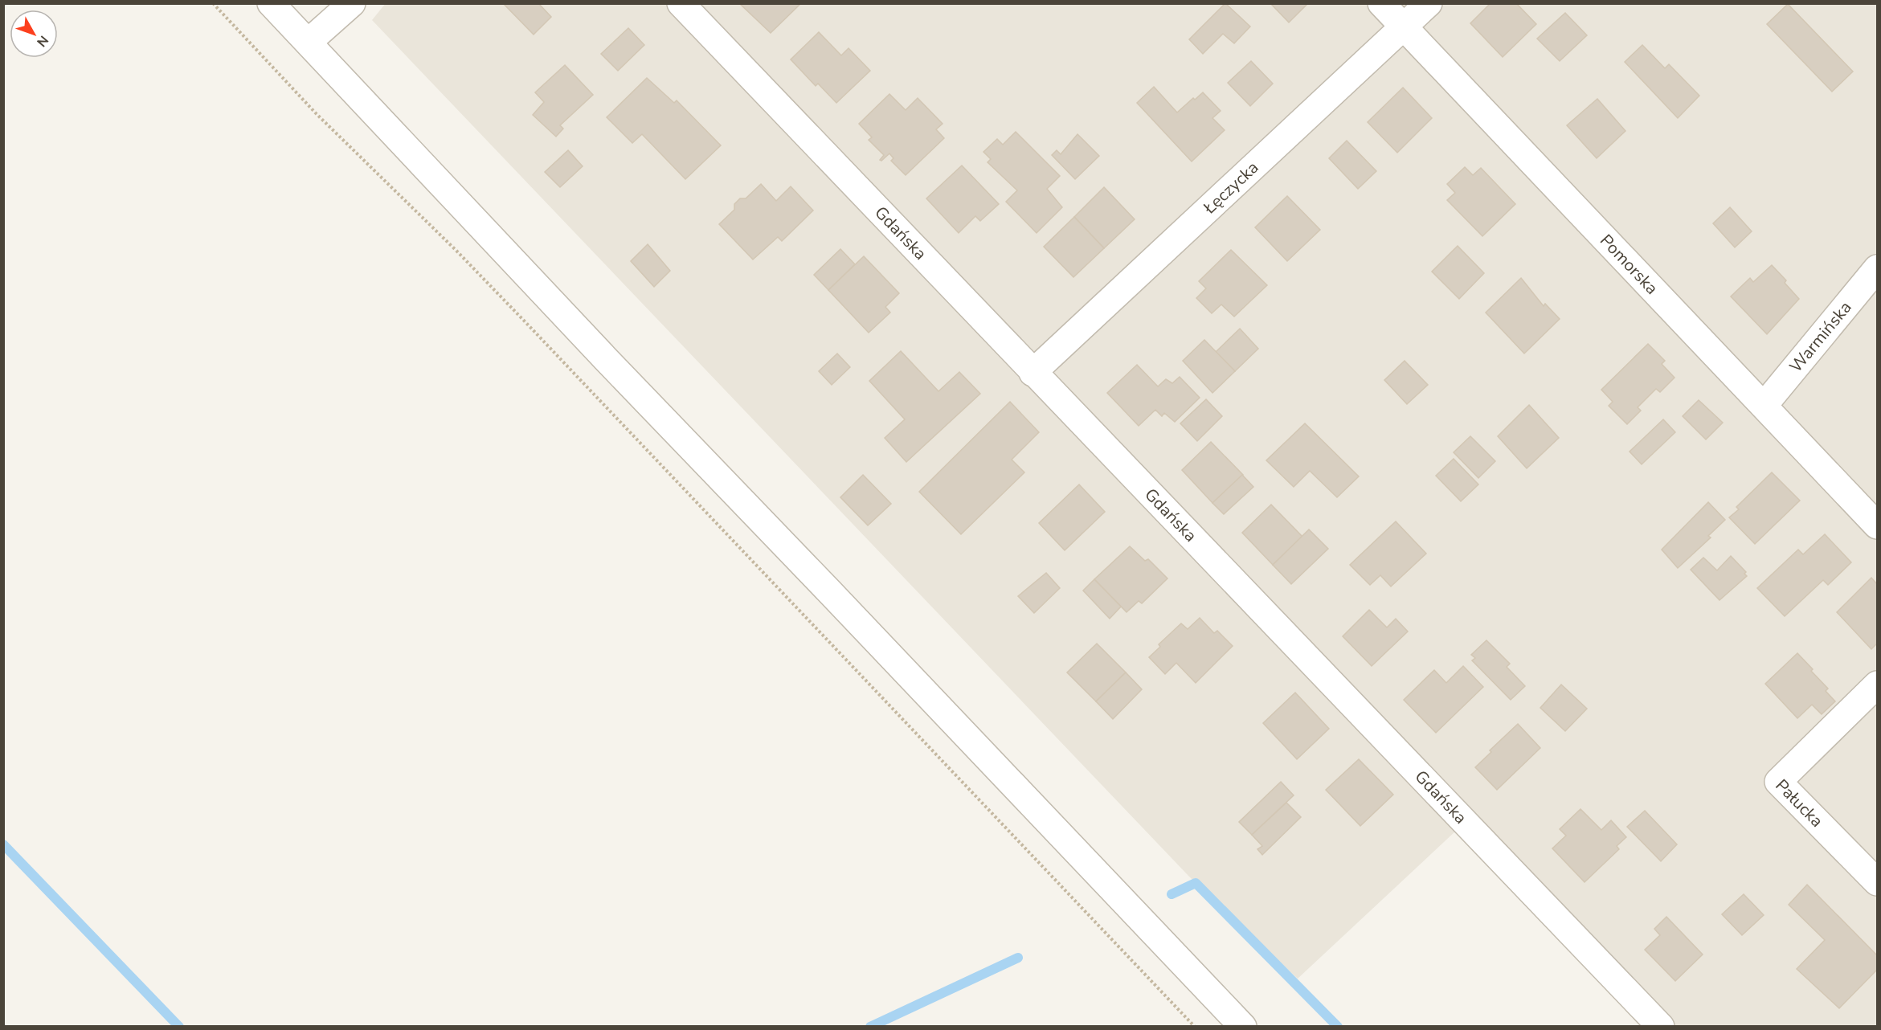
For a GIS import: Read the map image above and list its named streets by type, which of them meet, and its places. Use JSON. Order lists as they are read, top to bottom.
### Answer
{
  "streets": {
    "street": [
      "Łęczycka",
      "Gdańska",
      "Pomorska",
      "Warmińska",
      "Pałucka"
    ]
  },
  "crossings": [
    ["Łęczycka", "Gdańska"],
    ["Łęczycka", "Pomorska"],
    ["Pomorska", "Warmińska"]
  ],
  "north": "bottom right"
}
